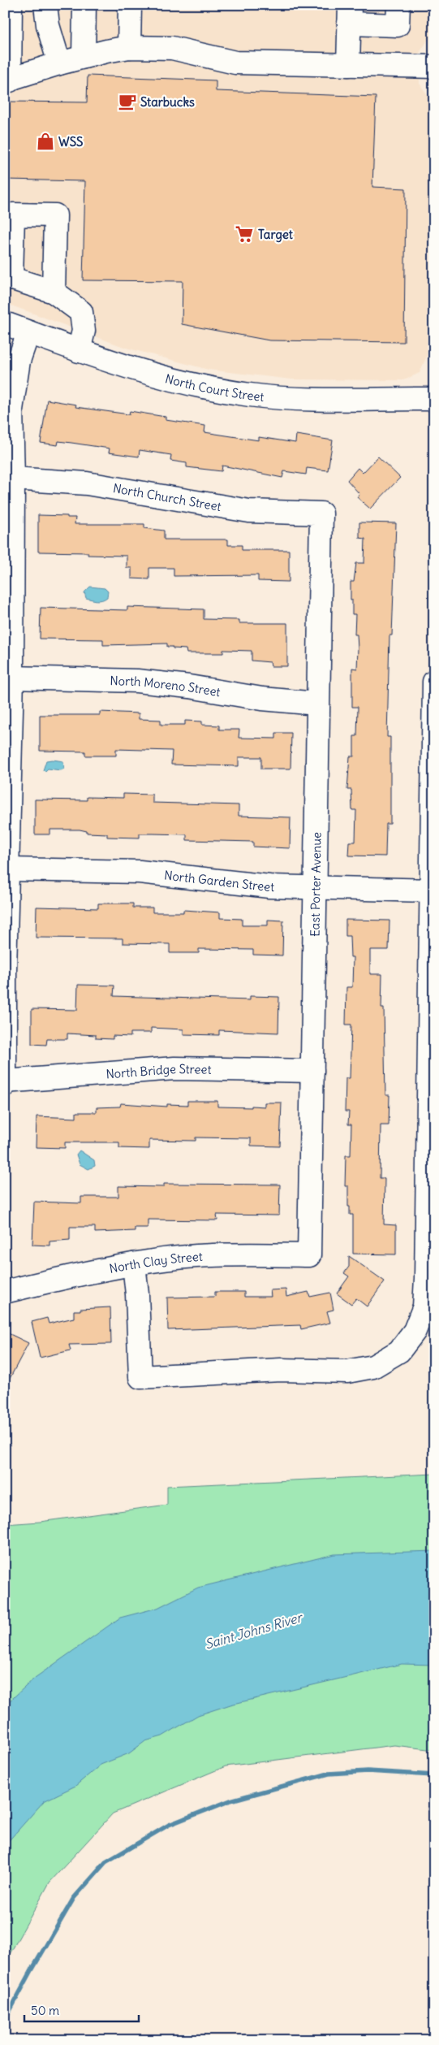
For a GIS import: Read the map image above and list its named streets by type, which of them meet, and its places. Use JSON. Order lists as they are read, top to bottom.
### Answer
{
  "streets": {
    "street": [
      "North Court Street",
      "North Church Street",
      "North Moreno Street",
      "North Garden Street",
      "East Porter Avenue",
      "North Bridge Street",
      "North Clay Street"
    ]
  },
  "crossings": [
    ["North Church Street", "East Porter Avenue"],
    ["North Moreno Street", "East Porter Avenue"],
    ["North Garden Street", "East Porter Avenue"],
    ["East Porter Avenue", "North Bridge Street"],
    ["East Porter Avenue", "North Clay Street"]
  ],
  "water": ["Saint Johns River"],
  "places": {
    "cafe": ["Starbucks"],
    "shop": ["WSS"],
    "supermarket": ["Target"]
  },
  "scale_bar": "50 m"
}
